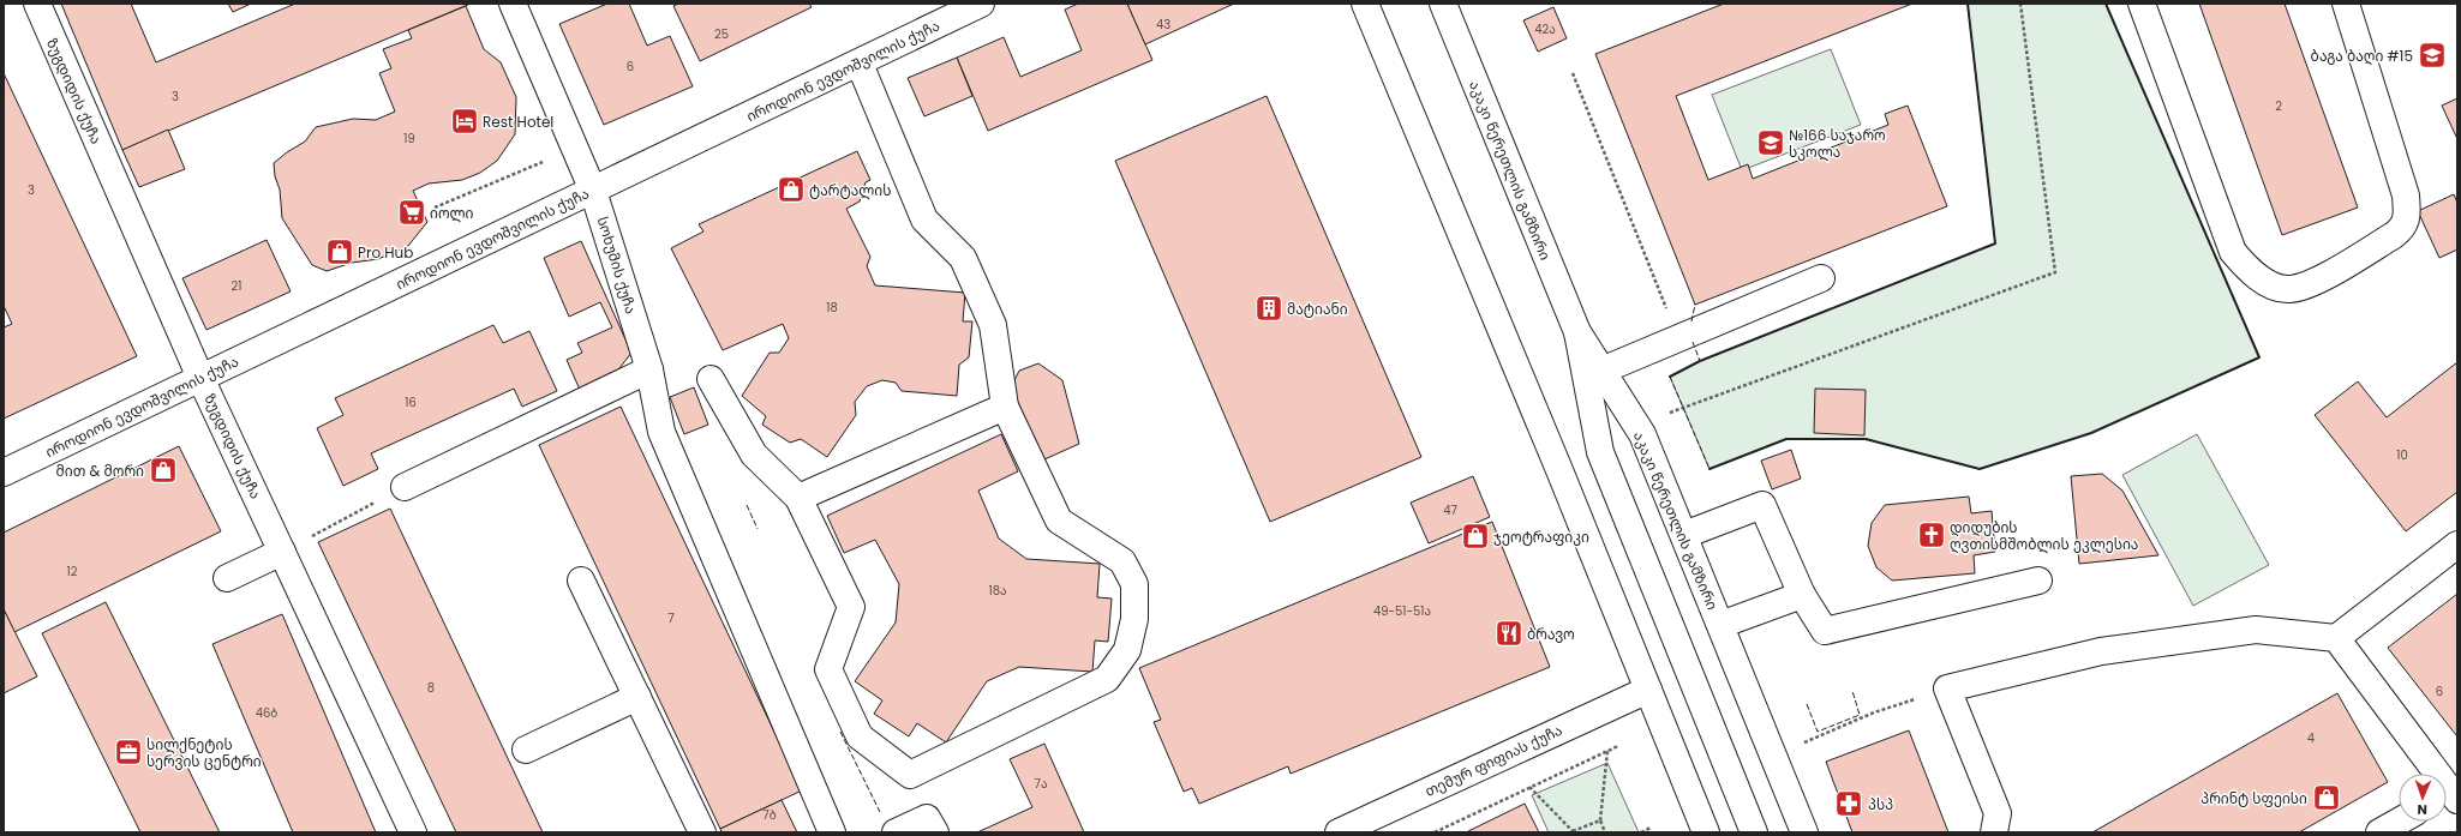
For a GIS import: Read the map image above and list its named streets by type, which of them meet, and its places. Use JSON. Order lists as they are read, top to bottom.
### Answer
{
  "streets": {
    "street": [
      "იროდიონ ევდოშვილის ქუჩა",
      "ზუგდიდის ქუჩა",
      "აკაკი წერეთლის გამზირი",
      "სოხუმის ქუჩა",
      "თემურ ფიფიას ქუჩა"
    ]
  },
  "crossings": [
    ["იროდიონ ევდოშვილის ქუჩა", "ზუგდიდის ქუჩა"],
    ["იროდიონ ევდოშვილის ქუჩა", "სოხუმის ქუჩა"]
  ],
  "places": {
    "school or university": ["ბაგა ბაღი #15", "№166 საჯარო სკოლა"],
    "hotel": ["Rest Hotel"],
    "shop": [
      "ტარტალის",
      "Pro Hub",
      "მით & მორი",
      "ჯეოტრაფიკი",
      "პრინტ სფეისი"
    ],
    "supermarket": ["იოლი"],
    "building": ["მატიანი"],
    "church": ["დიდუბის ღვთისმშობლის ეკლესია"],
    "restaurant": ["ბრავო"],
    "office": ["სილქნეტის სერვის ცენტრი"],
    "pharmacy": ["პსპ"]
  },
  "house_numbers": [
    "43",
    "42ა",
    "25",
    "6",
    "3",
    "2",
    "19",
    "3",
    "21",
    "18",
    "16",
    "10",
    "47",
    "12",
    "18ა",
    "49-51-51ა",
    "7",
    "8",
    "6",
    "46ბ",
    "4",
    "7ა",
    "7ბ"
  ],
  "north": "bottom"
}
